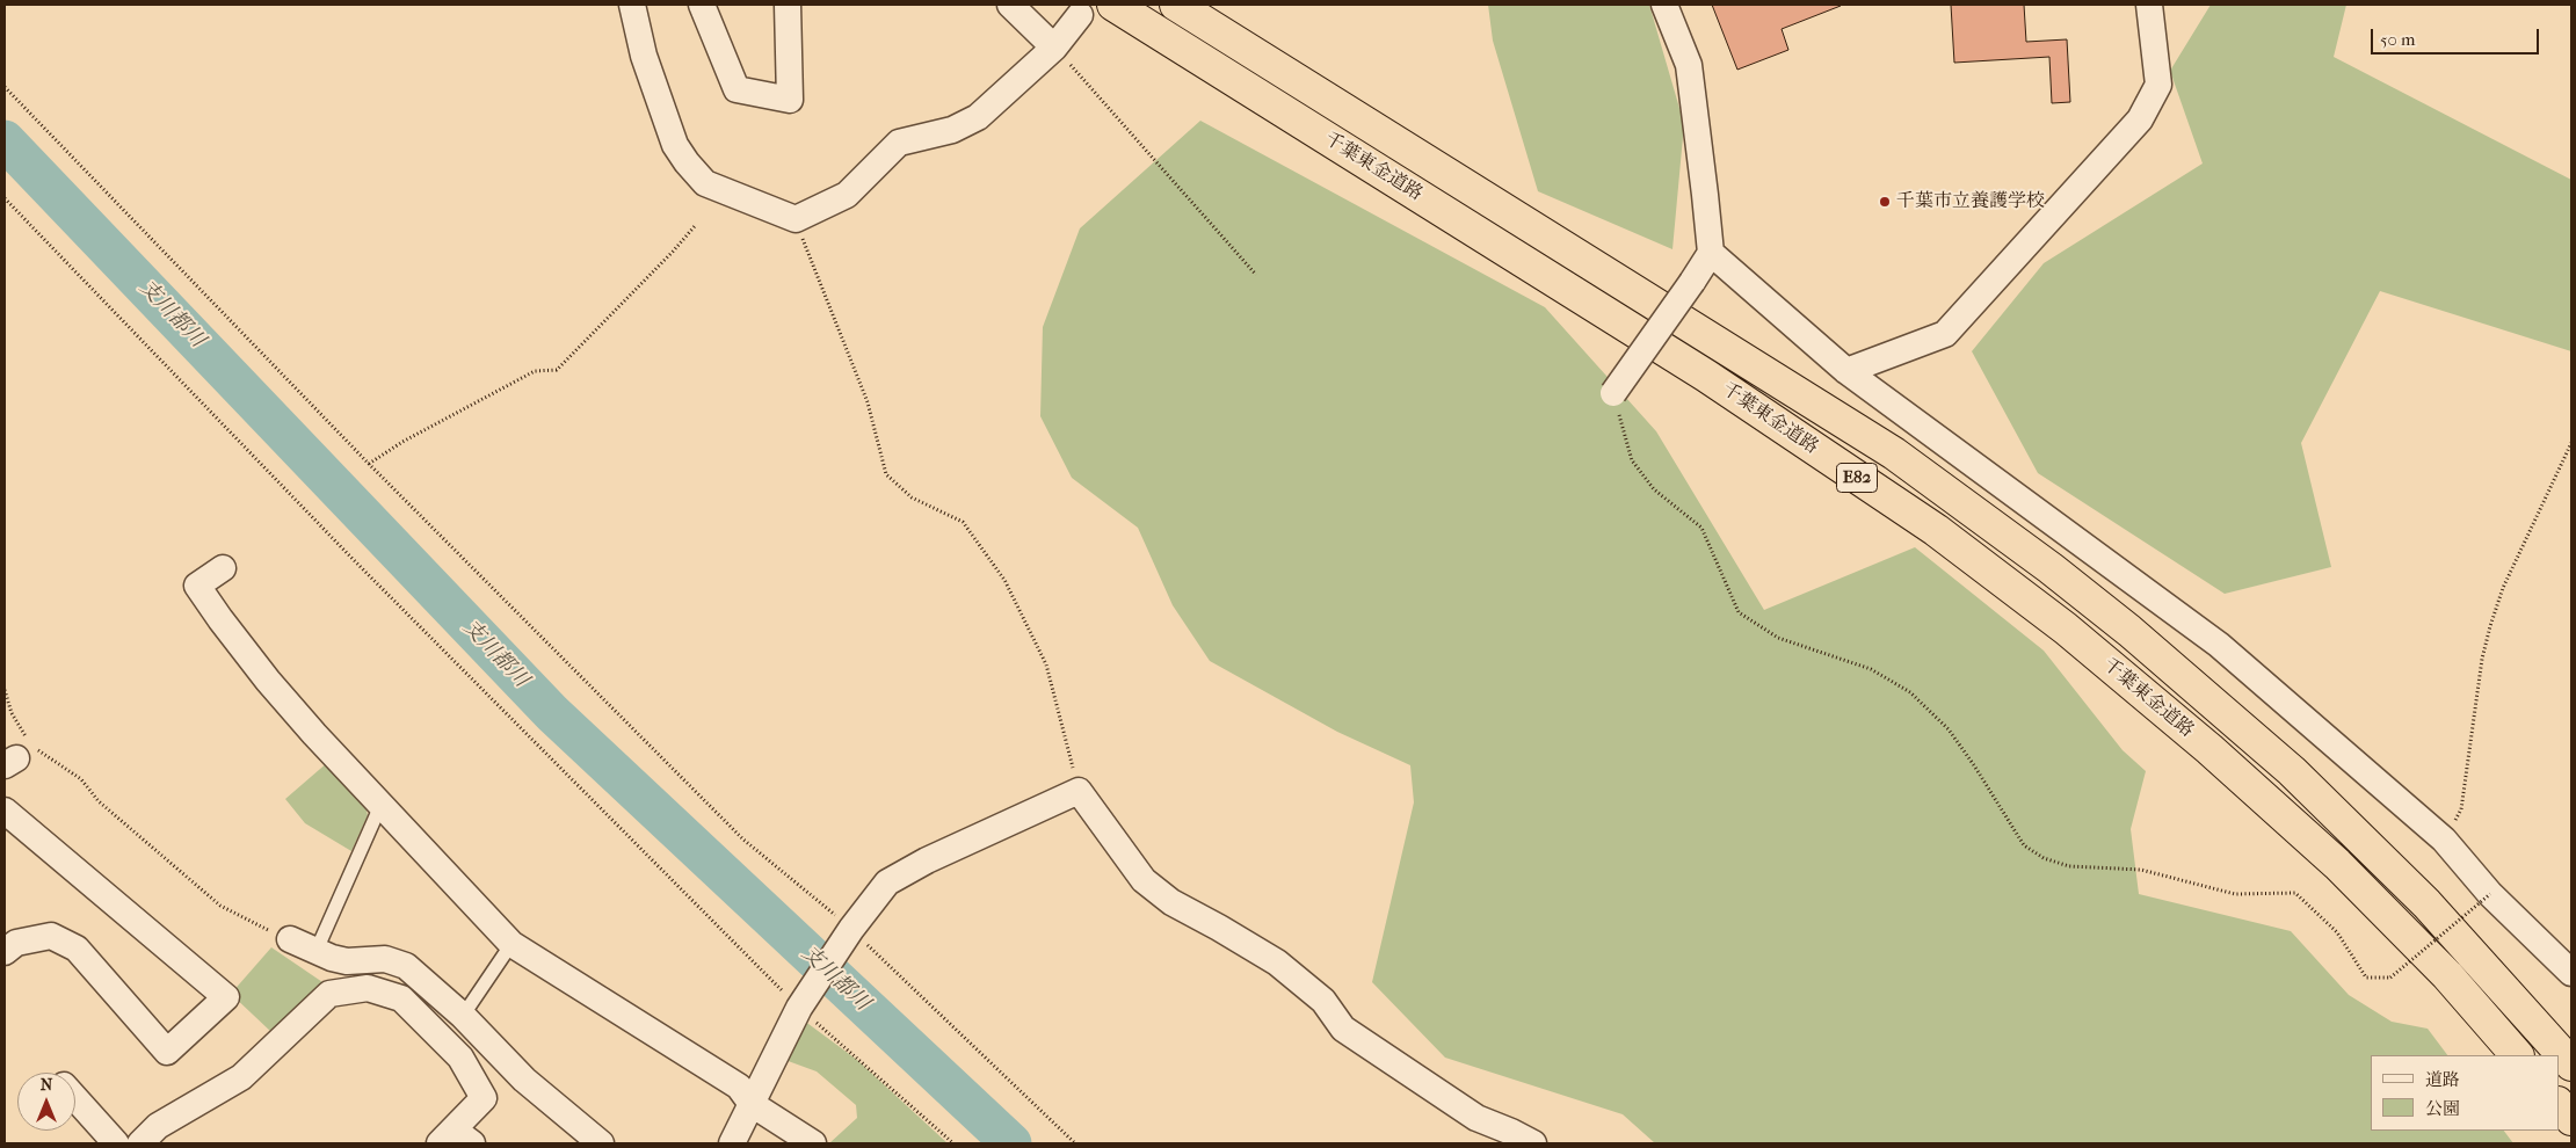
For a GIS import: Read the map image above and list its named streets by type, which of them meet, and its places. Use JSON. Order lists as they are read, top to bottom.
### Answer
{
  "streets": {
    "highway": ["千葉東金道路", "E82"]
  },
  "water": ["支川都川"],
  "places": ["千葉市立養護学校"],
  "legend": ["道路", "公園"],
  "scale_bar": "50 m",
  "north": "top"
}
